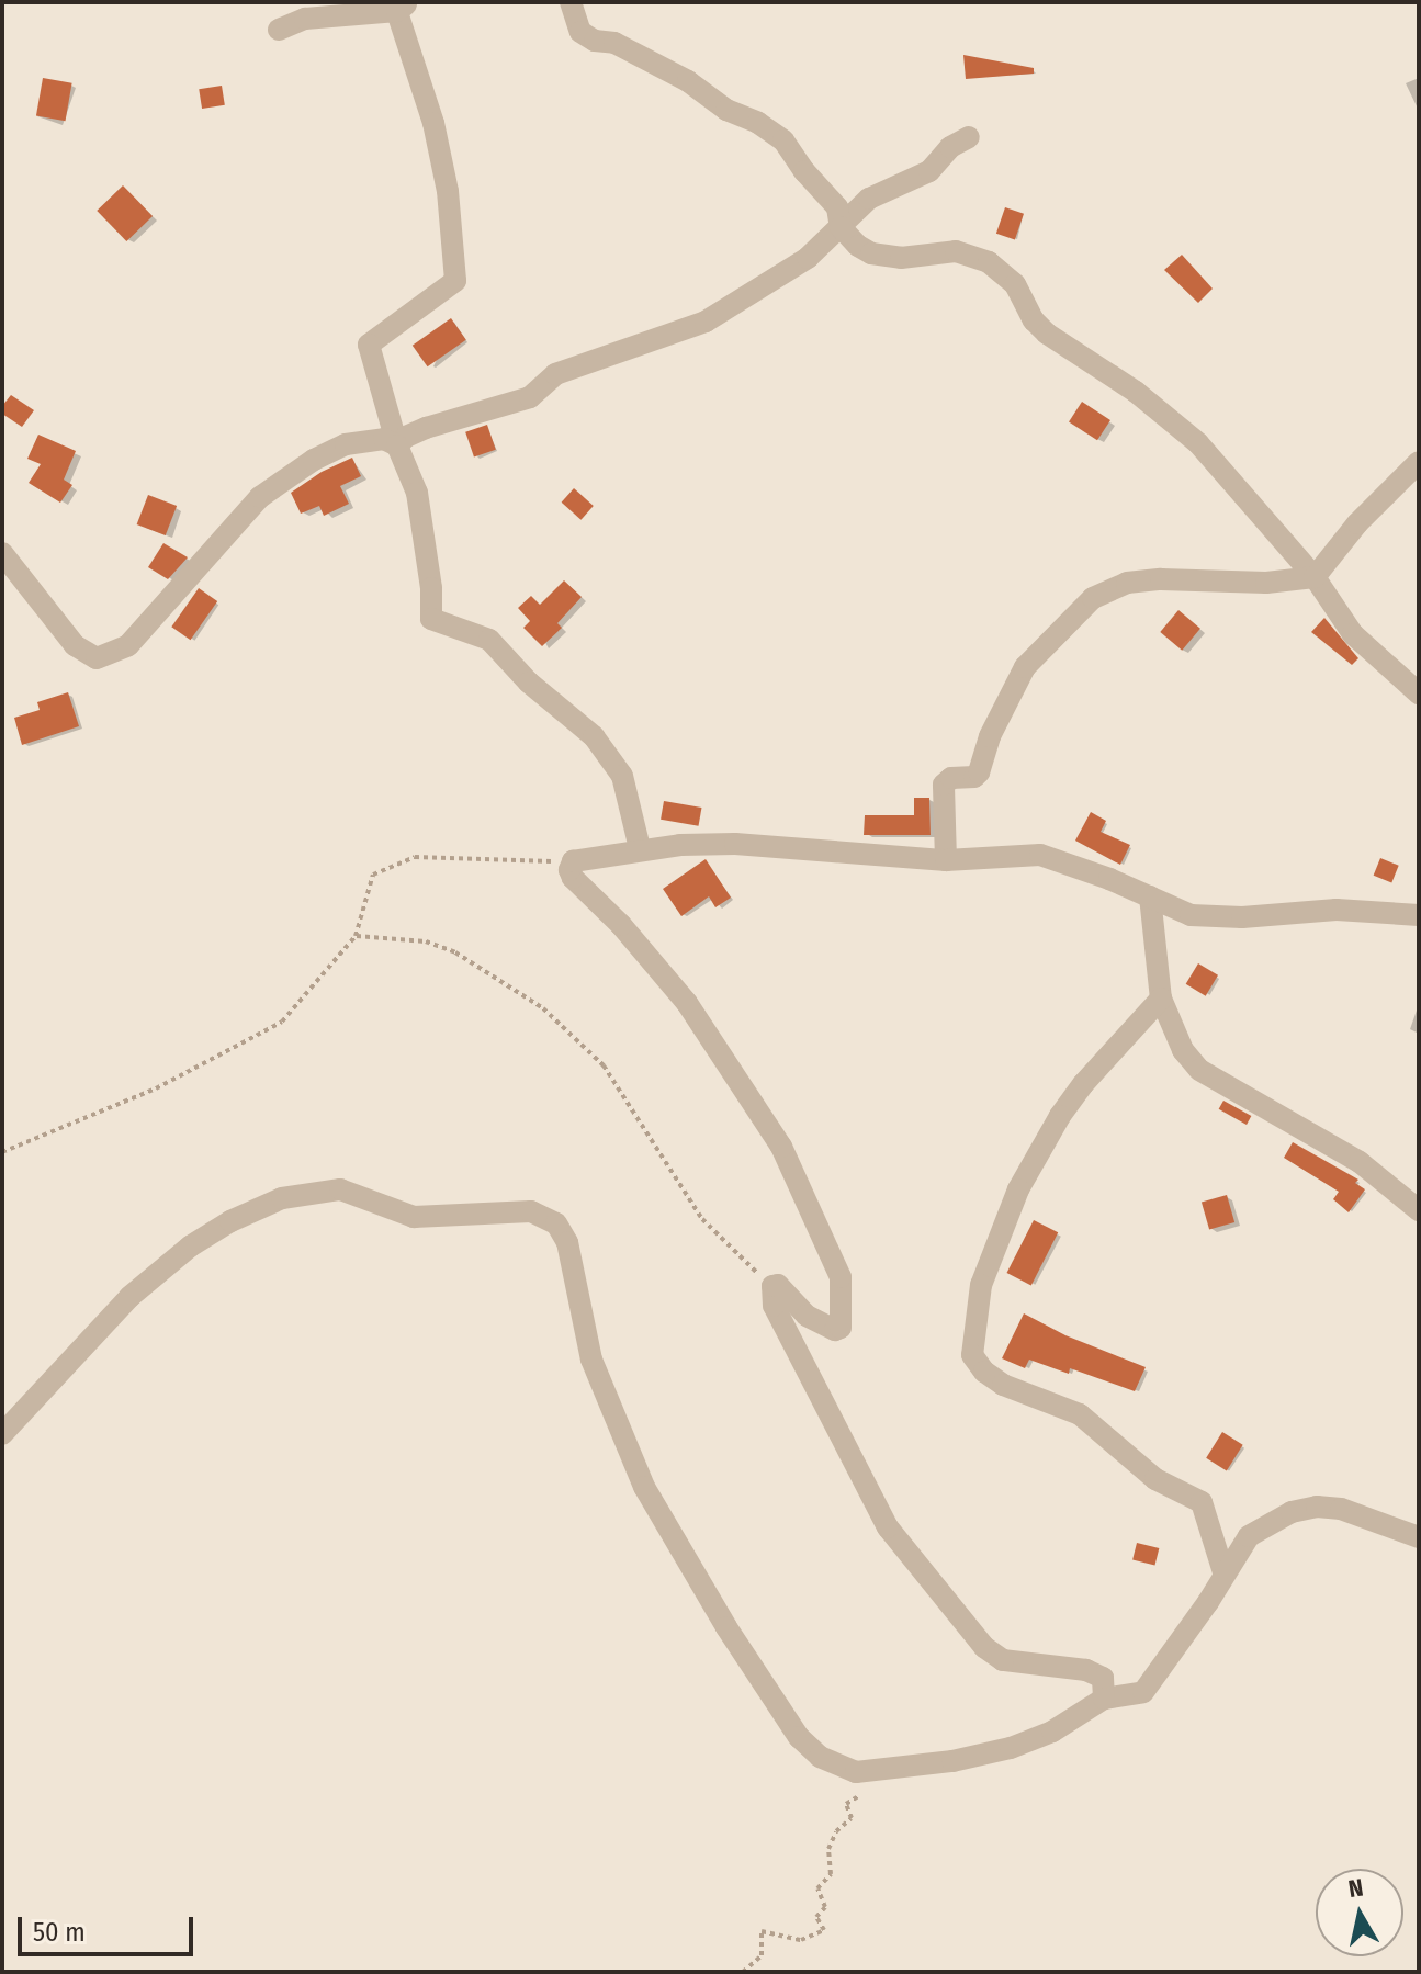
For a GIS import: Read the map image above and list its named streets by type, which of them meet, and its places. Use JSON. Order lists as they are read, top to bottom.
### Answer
{
  "scale_bar": "50 m",
  "north": "top"
}
